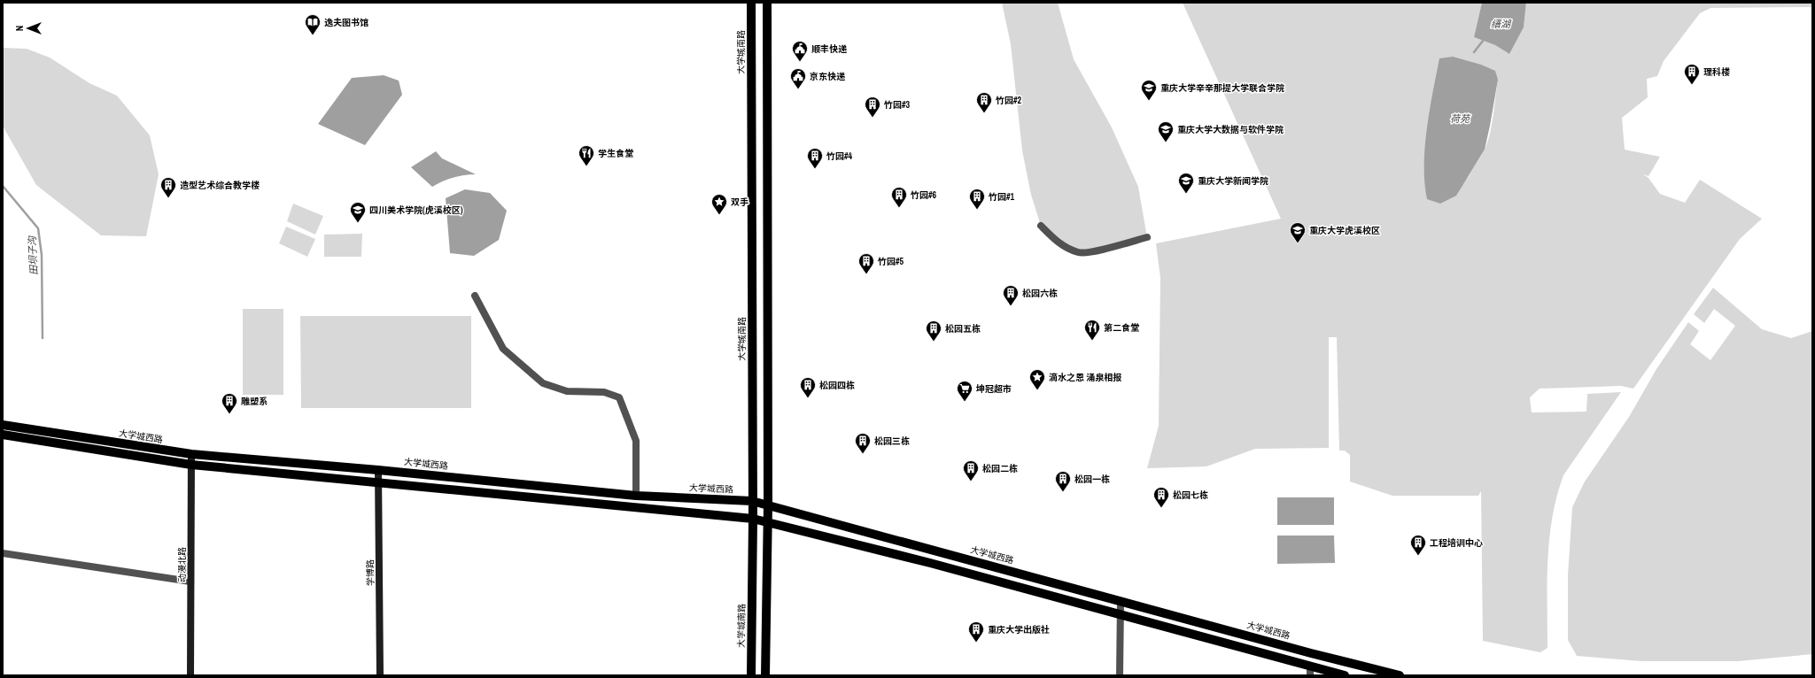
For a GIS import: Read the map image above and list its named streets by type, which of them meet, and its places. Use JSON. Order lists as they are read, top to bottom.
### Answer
{
  "streets": {
    "main road": ["大学城南路", "大学城西路"],
    "street": ["动漫北路", "学博路"]
  },
  "crossings": [
    ["大学城南路", "大学城西路"],
    ["大学城西路", "动漫北路"],
    ["大学城西路", "学博路"]
  ],
  "water": ["缙湖", "荷苑", "田坝子沟"],
  "places": {
    "library": ["逸夫图书馆"],
    "public building": ["顺丰快递", "京东快递"],
    "building": [
      "理科楼",
      "竹园#2",
      "竹园#3",
      "竹园#4",
      "造型艺术综合教学楼",
      "竹园#6",
      "竹园#1",
      "竹园#5",
      "松园六栋",
      "松园五栋",
      "松园四栋",
      "雕塑系",
      "松园三栋",
      "松园二栋",
      "松园一栋",
      "松园七栋",
      "工程培训中心",
      "重庆大学出版社"
    ],
    "school or university": [
      "重庆大学辛辛那提大学联合学院",
      "重庆大学大数据与软件学院",
      "重庆大学新闻学院",
      "四川美术学院(虎溪校区)",
      "重庆大学虎溪校区"
    ],
    "restaurant": ["学生食堂", "第二食堂"],
    "place": ["双手", "滴水之恩 涌泉相报"],
    "supermarket": ["坤冠超市"]
  },
  "north": "left"
}
